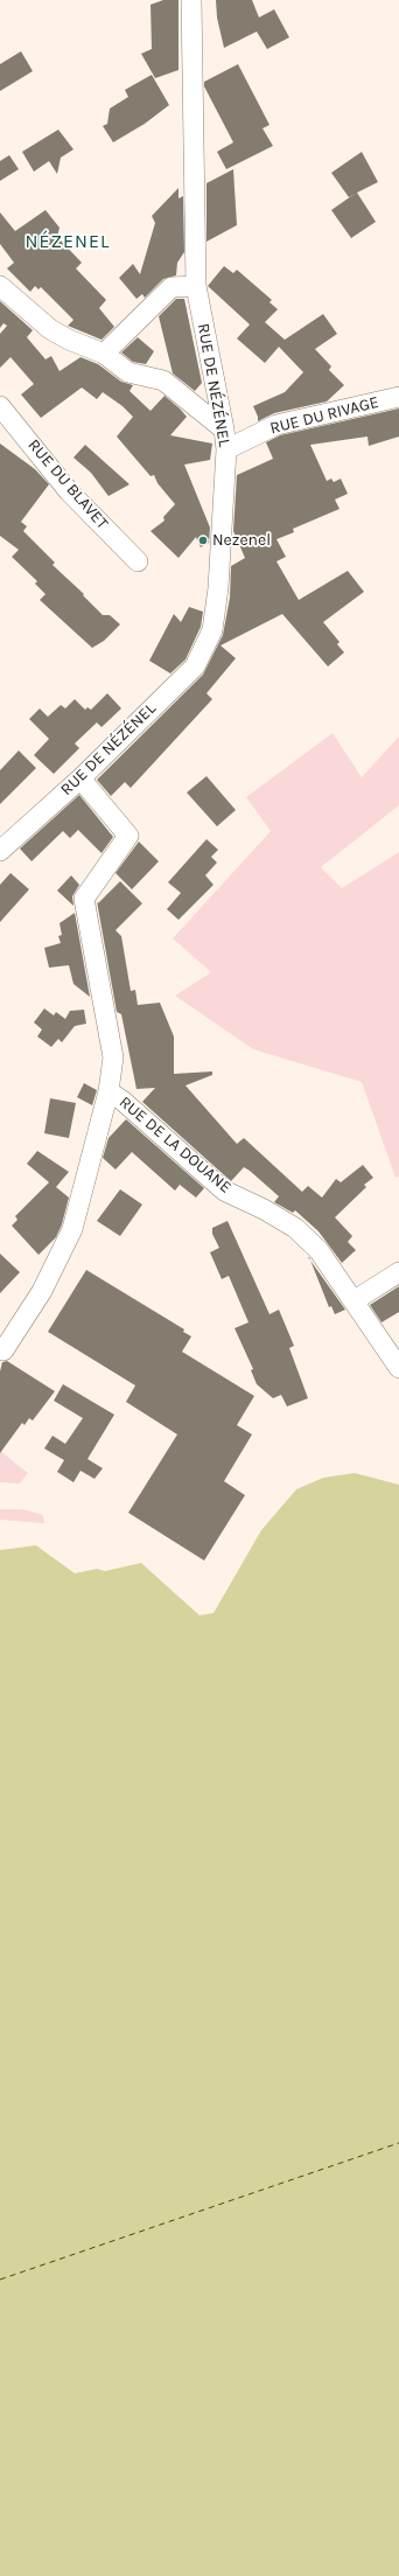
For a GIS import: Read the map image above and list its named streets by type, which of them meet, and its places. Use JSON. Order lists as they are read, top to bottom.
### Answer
{
  "streets": {
    "street": [
      "RUE DE NÉZÉNEL",
      "RUE DU RIVAGE",
      "RUE DU BLAVET",
      "RUE DE LA DOUANE"
    ]
  },
  "crossings": [
    ["RUE DE NÉZÉNEL", "RUE DU RIVAGE"],
    ["RUE DE NÉZÉNEL", "RUE DE LA DOUANE"]
  ],
  "districts": ["NÉZENEL"],
  "places": ["Nezenel"]
}
